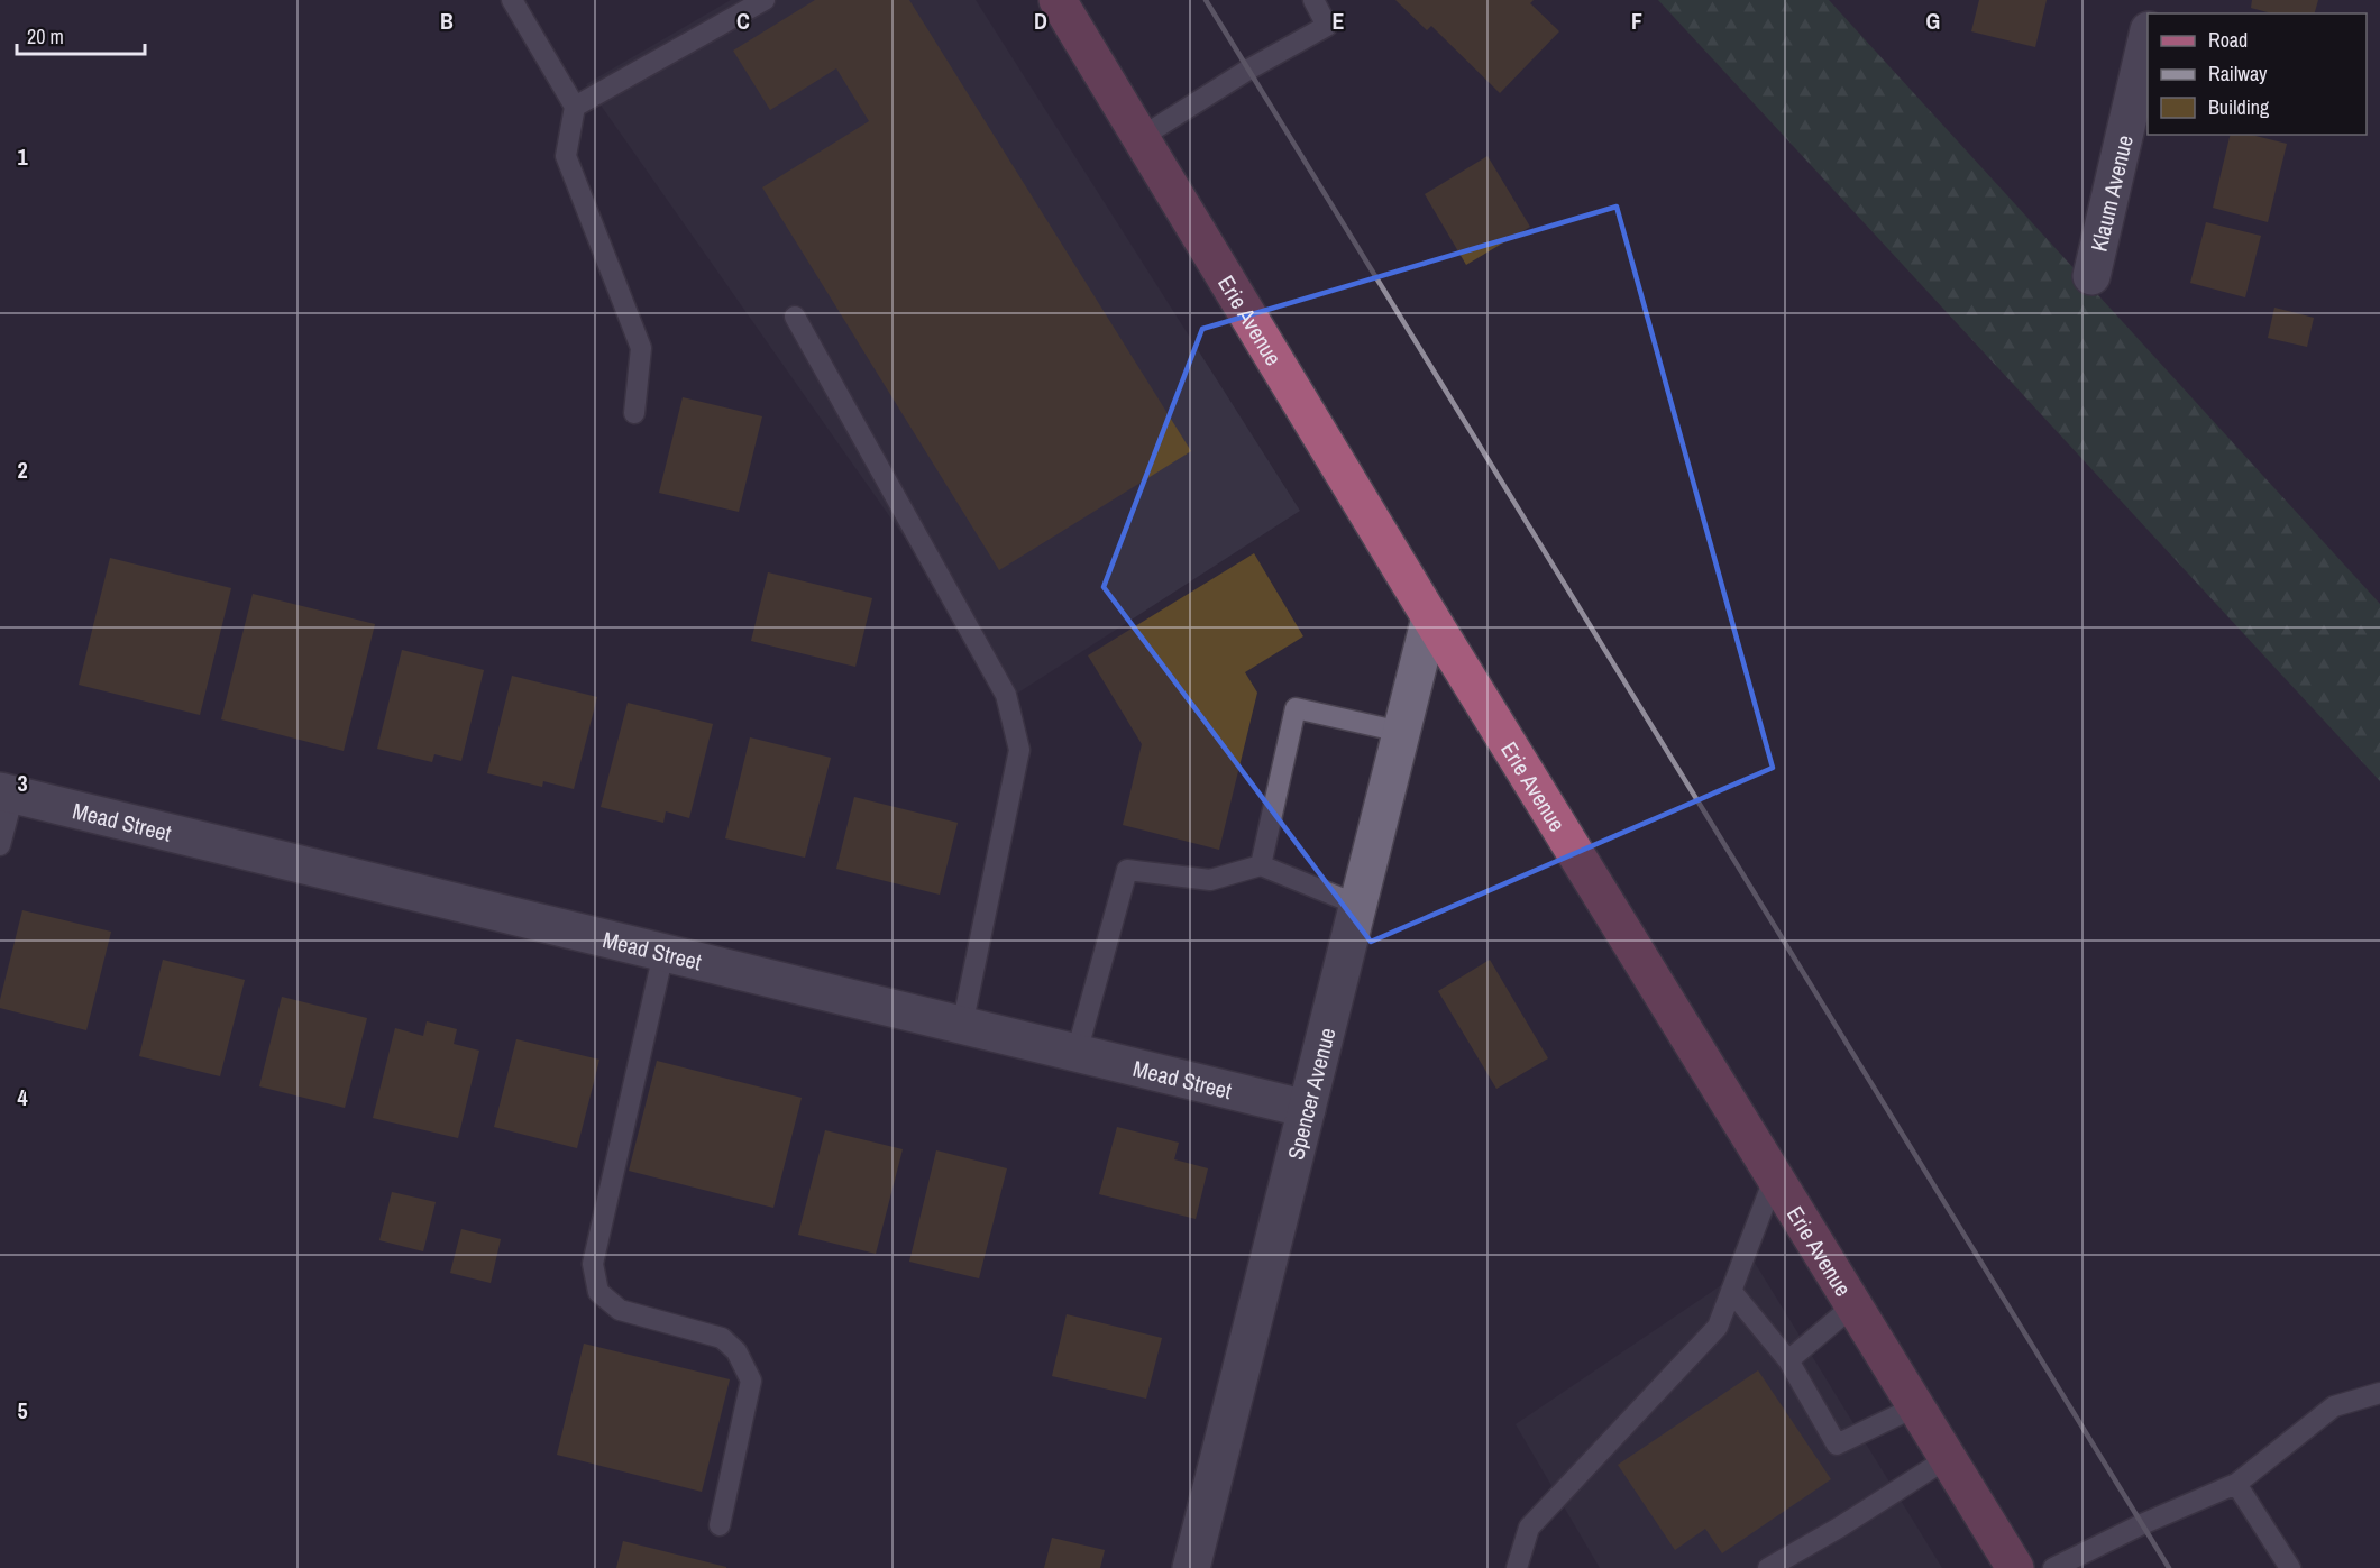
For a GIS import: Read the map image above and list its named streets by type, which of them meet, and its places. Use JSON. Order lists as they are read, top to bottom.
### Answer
{
  "streets": {
    "main road": ["Erie Avenue"],
    "street": ["Klaum Avenue", "Mead Street", "Spencer Avenue"]
  },
  "crossings": [
    ["Erie Avenue", "Spencer Avenue"],
    ["Mead Street", "Spencer Avenue"]
  ],
  "legend": ["Road", "Railway", "Building"],
  "scale_bar": "20 m",
  "grid": {
    "columns": [
      "B",
      "C",
      "D",
      "E",
      "F",
      "G"
    ],
    "rows": [
      "1",
      "2",
      "3",
      "4",
      "5"
    ]
  }
}
